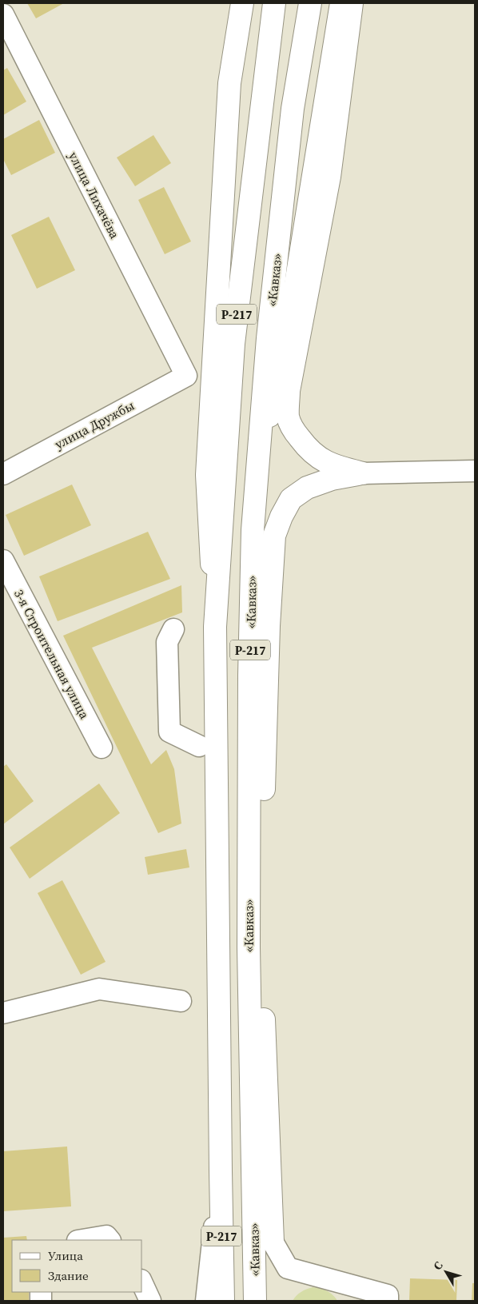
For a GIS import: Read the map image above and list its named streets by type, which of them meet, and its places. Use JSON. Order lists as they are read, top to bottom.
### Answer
{
  "streets": {
    "main road": ["«Кавказ»", "Р-217"],
    "street": ["улица Лихачёва", "улица Дружбы", "3-я Строительная улица"]
  },
  "crossings": [
    ["улица Лихачёва", "улица Дружбы"],
    ["«Кавказ»", "Р-217"]
  ],
  "legend": ["Улица", "Здание"],
  "north": "top left"
}
